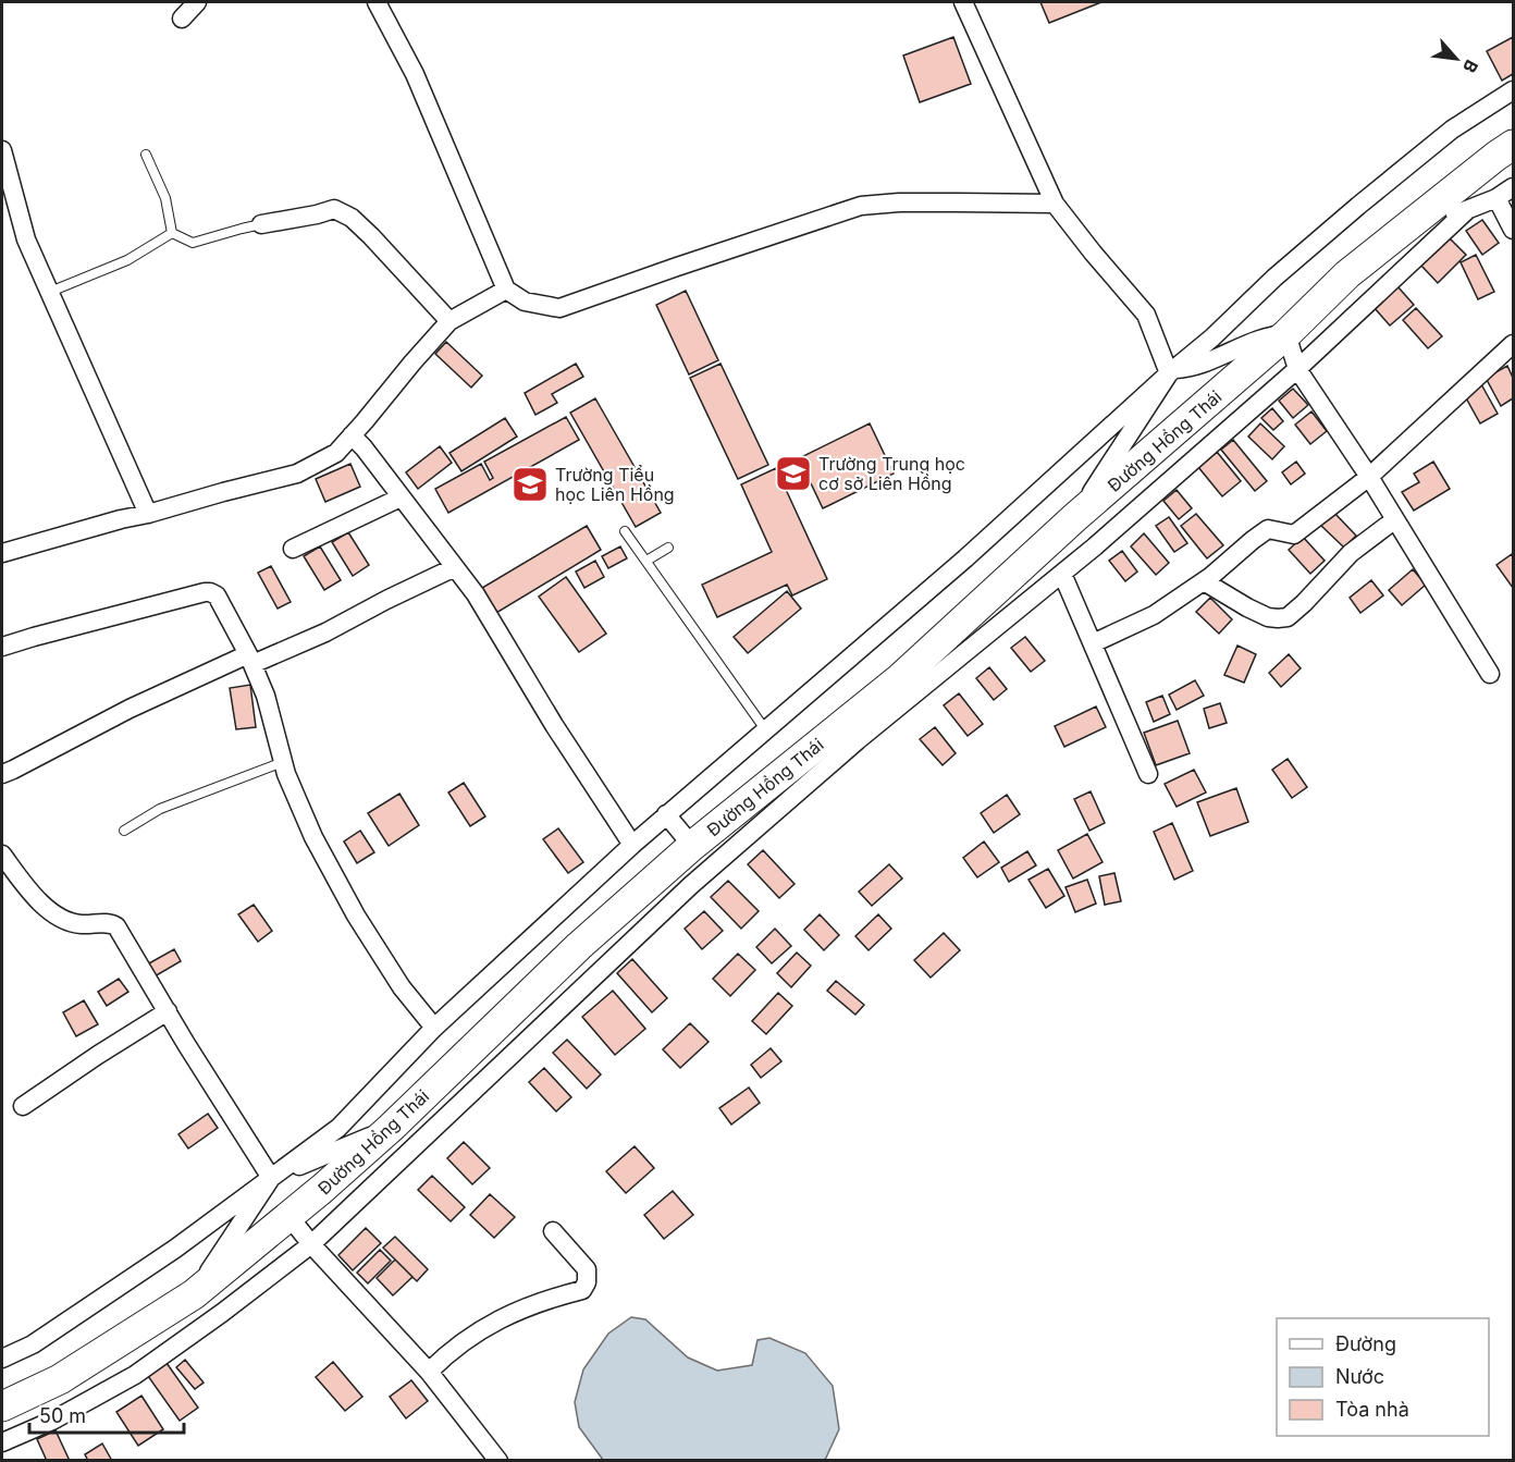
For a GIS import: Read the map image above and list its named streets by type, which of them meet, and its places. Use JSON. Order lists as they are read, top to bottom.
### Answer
{
  "streets": {
    "main road": ["Đường Hồng Thái"]
  },
  "places": {
    "school or university": ["Trường Trung học cơ sở Liên Hồng", "Trường Tiểu học Liên Hồng"]
  },
  "legend": ["Đường", "Nước", "Tòa nhà"],
  "scale_bar": "50 m",
  "north": "bottom right"
}
